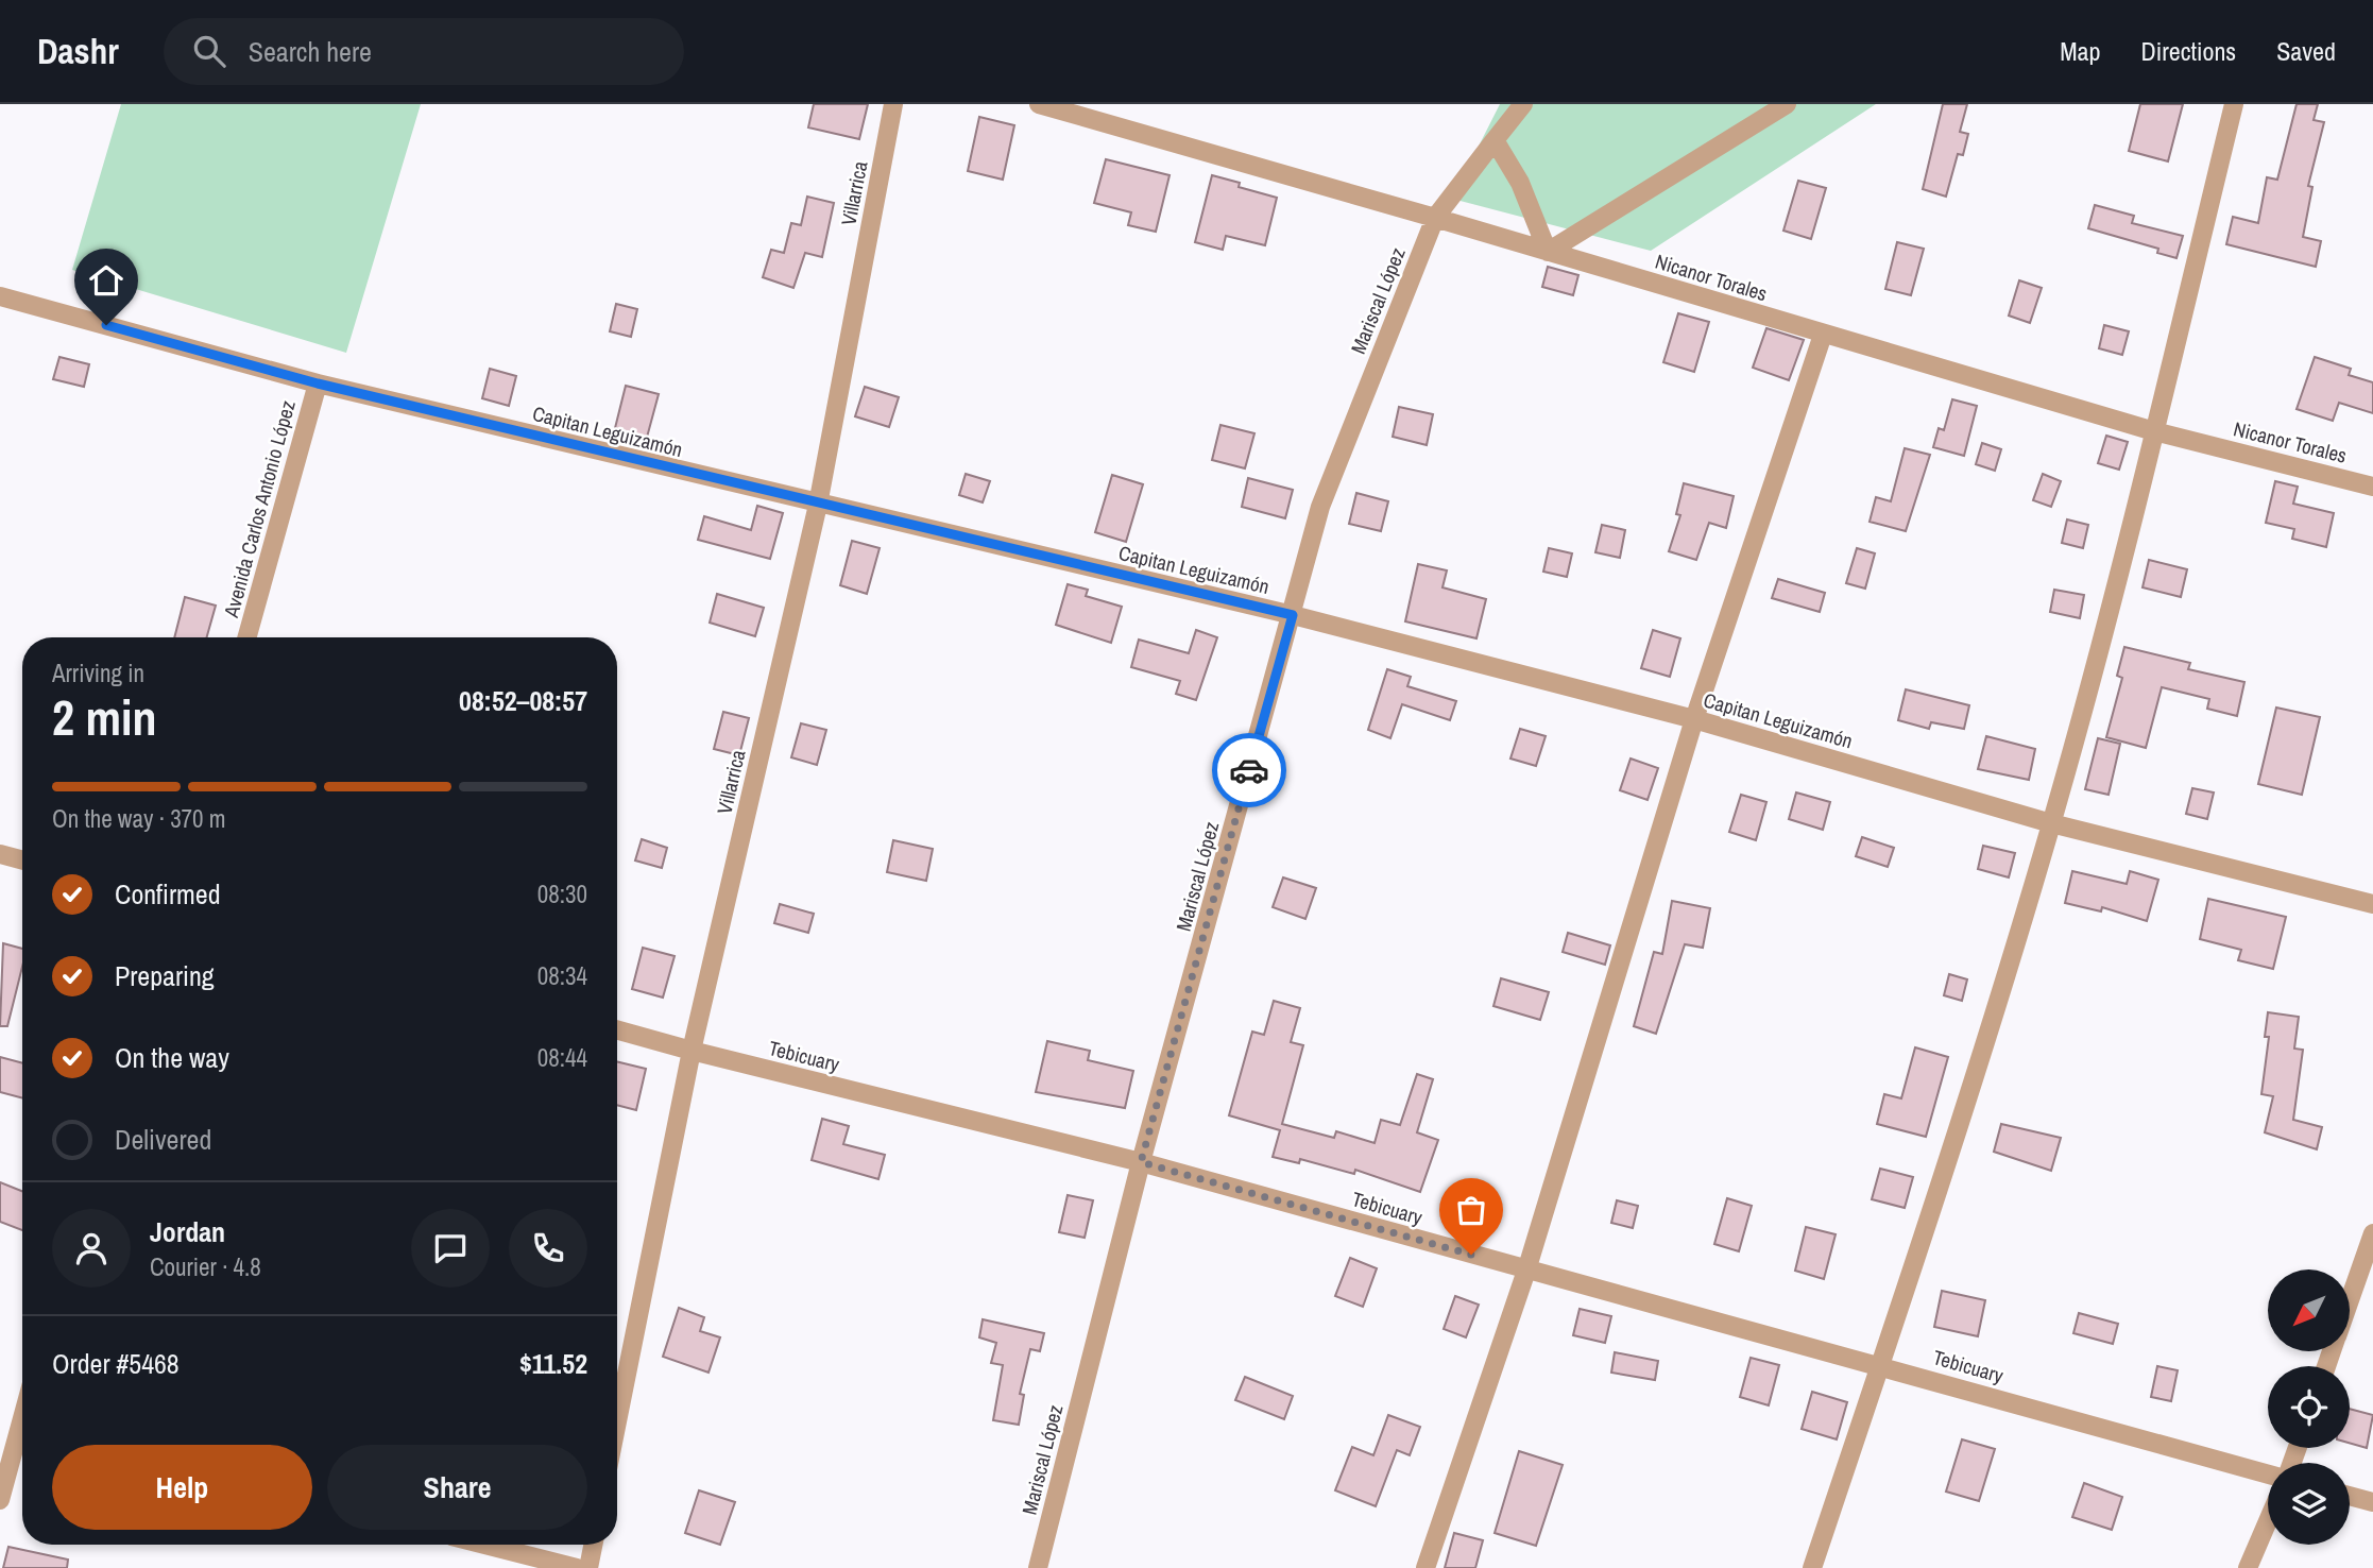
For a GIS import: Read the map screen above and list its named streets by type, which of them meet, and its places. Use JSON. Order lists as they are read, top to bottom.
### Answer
{
  "streets": {
    "street": [
      "Villarrica",
      "Nicanor Torales",
      "Mariscal López",
      "Capitan Leguizamón",
      "Avenida Carlos Antonio López",
      "Tebicuary"
    ]
  },
  "crossings": [
    ["Villarrica", "Capitan Leguizamón"],
    ["Villarrica", "Tebicuary"],
    ["Nicanor Torales", "Mariscal López"],
    ["Mariscal López", "Capitan Leguizamón"],
    ["Mariscal López", "Tebicuary"],
    ["Capitan Leguizamón", "Avenida Carlos Antonio López"]
  ],
  "north": "bottom left",
  "page": {
    "header": "Dashr",
    "search": "Search here",
    "nav": ["Map", "Directions", "Saved"],
    "heading": ["2 min", "Arriving in", "08:52–08:57"],
    "panel": [
      "Jordan",
      "Courier · 4.8",
      "Order #5468",
      "$11.52"
    ],
    "bar": "On the way · 370 m",
    "list": [
      ["Confirmed", "08:30"],
      ["Preparing", "08:34"],
      ["On the way", "08:44"],
      "Delivered"
    ],
    "buttons": ["Help", "Share"]
  }
}
